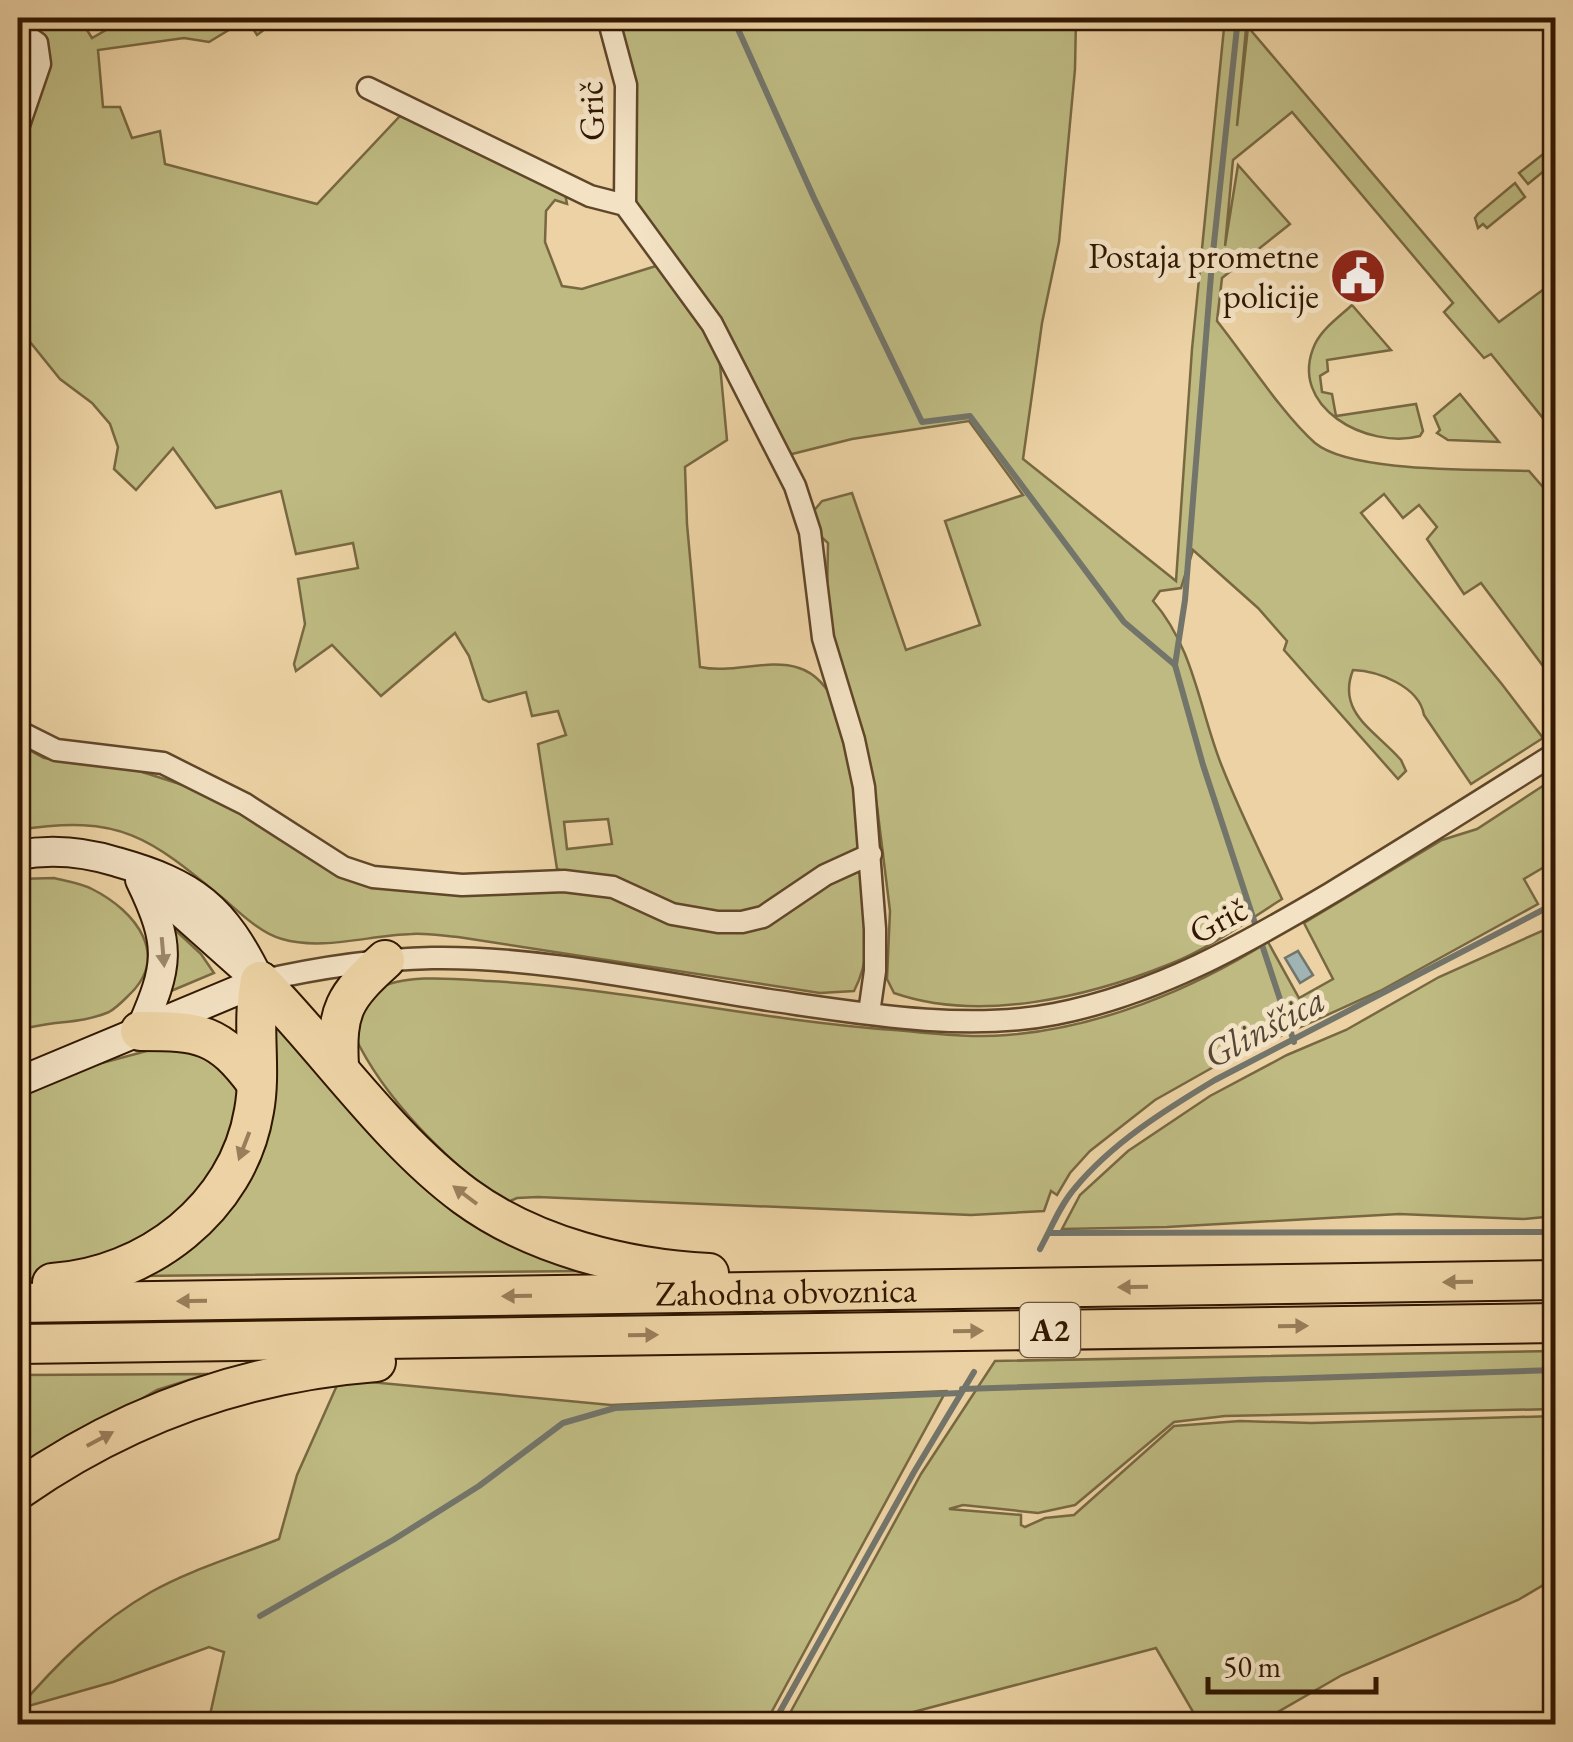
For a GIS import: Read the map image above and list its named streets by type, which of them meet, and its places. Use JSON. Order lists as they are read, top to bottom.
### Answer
{
  "streets": {
    "highway": ["Zahodna obvoznica", "A2"],
    "street": ["Grič"]
  },
  "water": ["Glinščica"],
  "places": {
    "public building": ["Postaja prometne policije"]
  },
  "scale_bar": "50 m"
}
